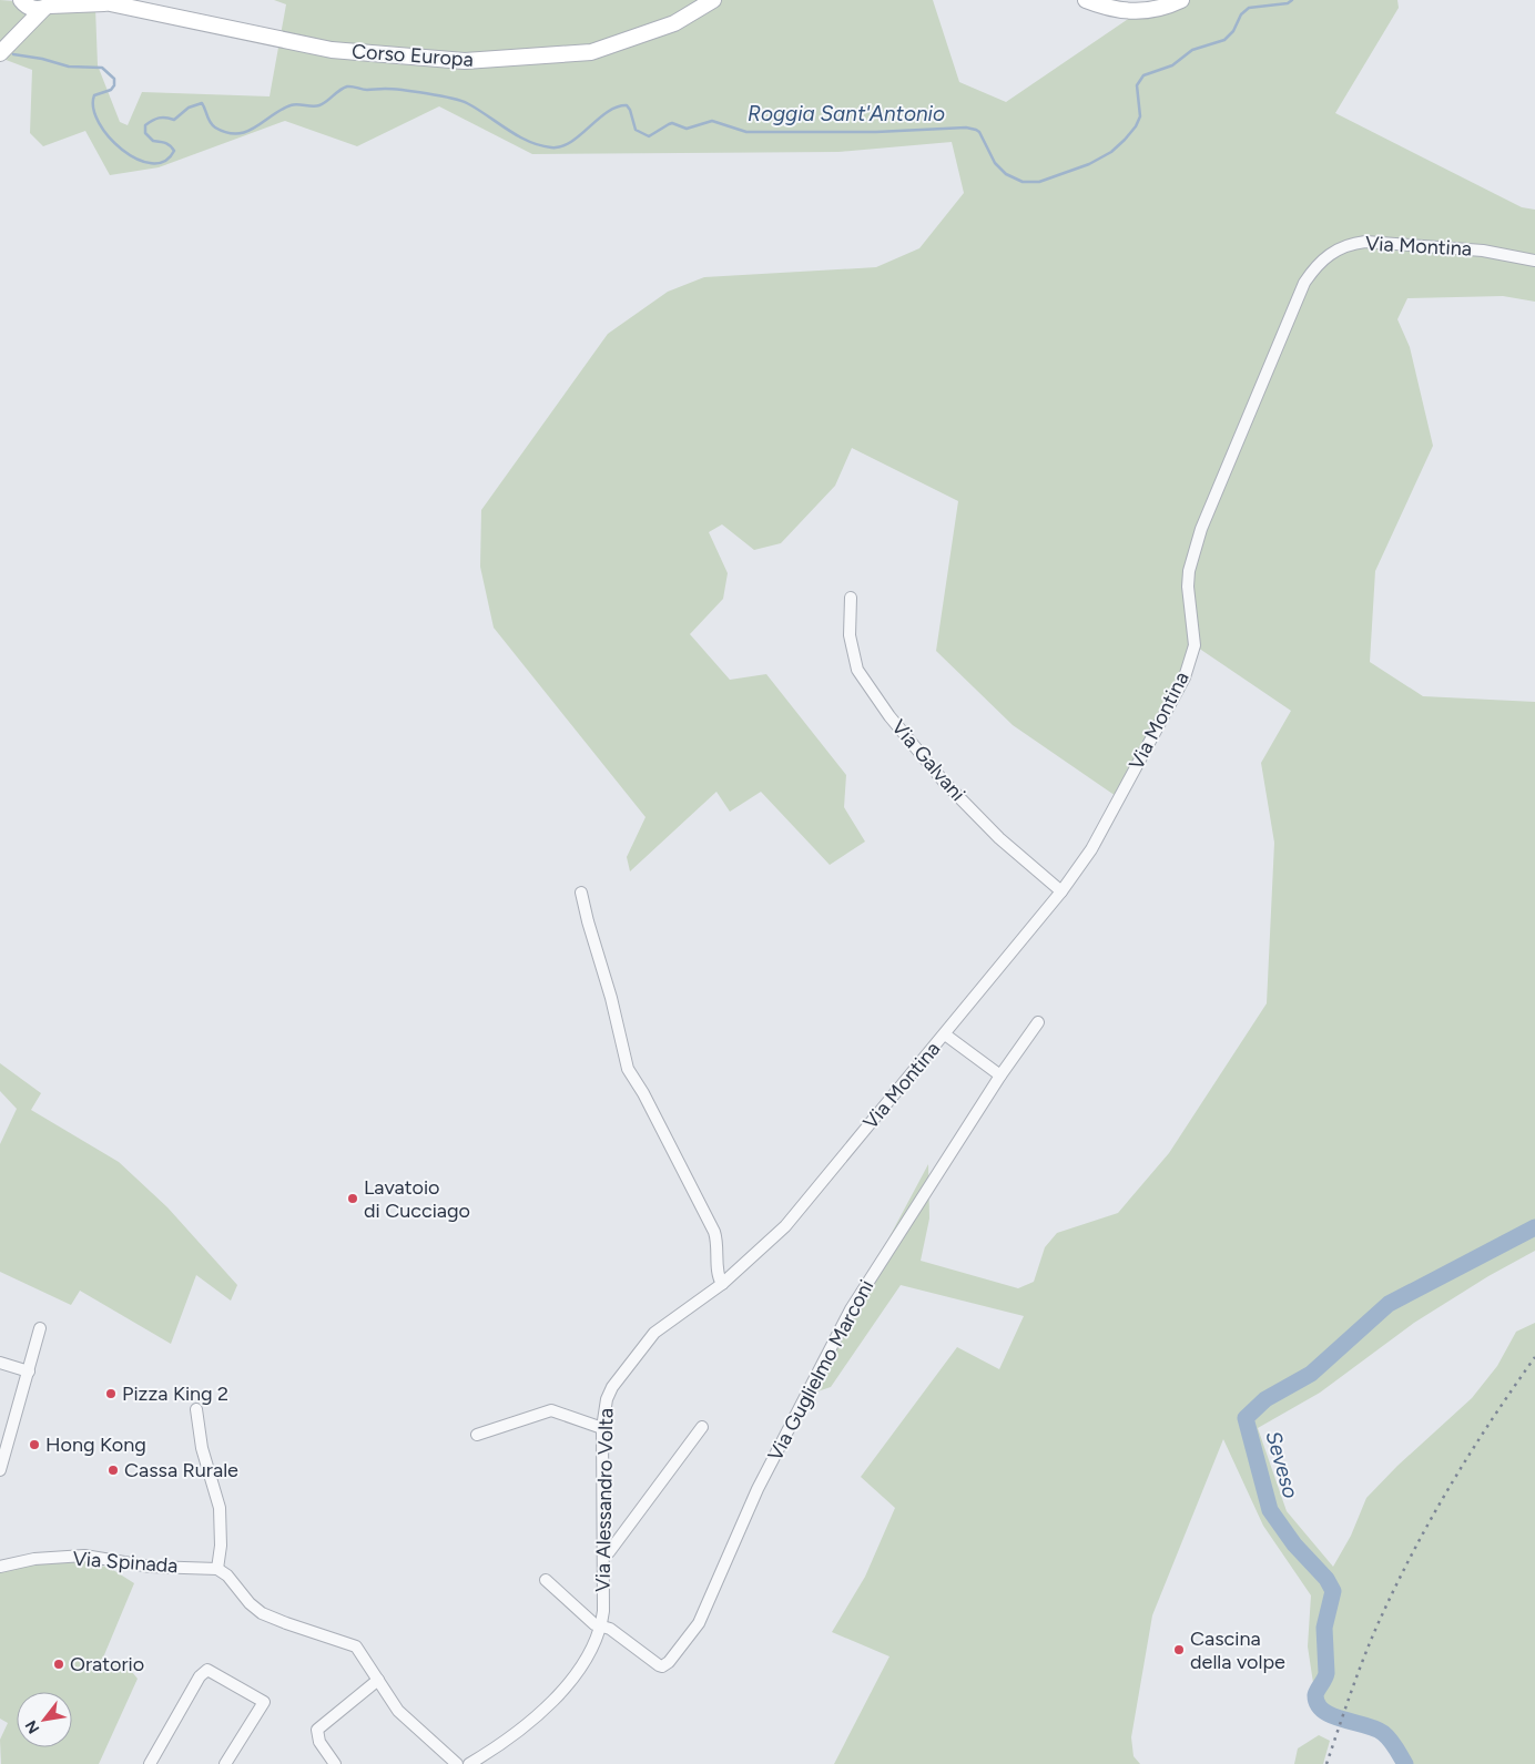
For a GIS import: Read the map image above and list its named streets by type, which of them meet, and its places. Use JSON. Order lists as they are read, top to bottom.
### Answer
{
  "streets": {
    "main road": ["Corso Europa"],
    "street": [
      "Via Montina",
      "Via Galvani",
      "Via Guglielmo Marconi",
      "Via Alessandro Volta",
      "Via Spinada"
    ]
  },
  "crossings": [
    ["Via Montina", "Via Galvani"],
    ["Via Montina", "Via Alessandro Volta"],
    ["Via Guglielmo Marconi", "Via Alessandro Volta"]
  ],
  "water": ["Roggia Sant'Antonio", "Seveso"],
  "places": [
    "Lavatoio di Cucciago",
    "Pizza King 2",
    "Hong Kong",
    "Cassa Rurale",
    "Cascina della volpe",
    "Oratorio"
  ],
  "north": "bottom left"
}
